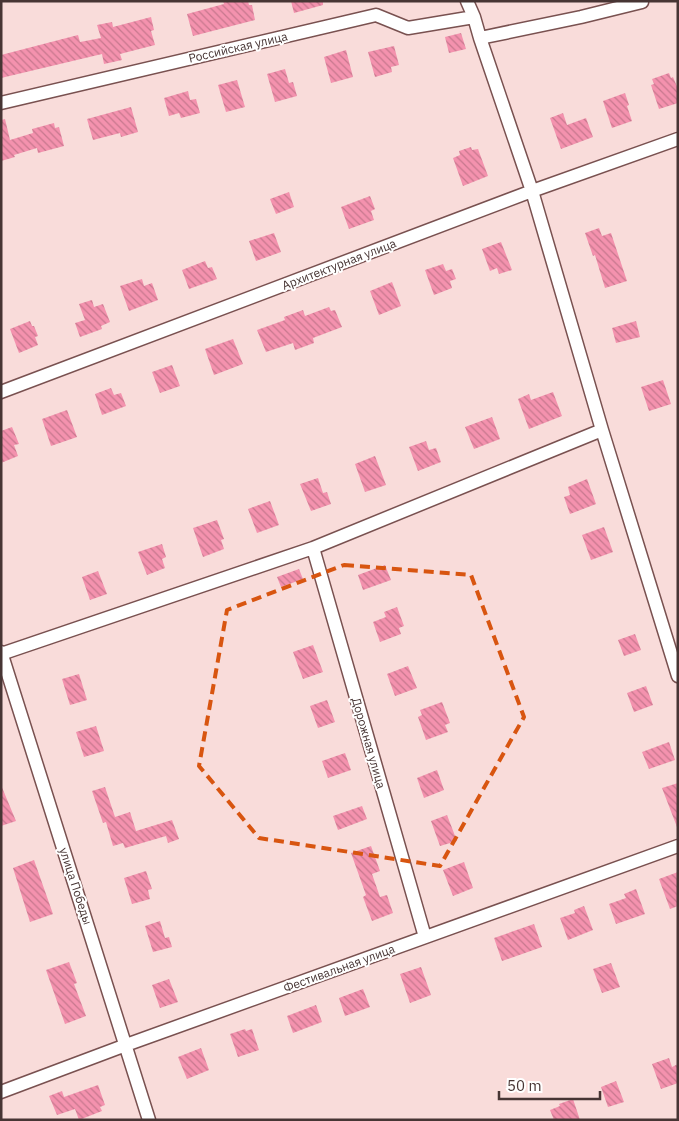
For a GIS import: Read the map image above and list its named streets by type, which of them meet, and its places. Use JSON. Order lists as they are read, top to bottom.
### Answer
{
  "streets": {
    "street": [
      "Российская улица",
      "Архитектурная улица",
      "Дорожная улица",
      "улица Победы",
      "Фестивальная улица"
    ]
  },
  "crossings": [
    ["Дорожная улица", "Фестивальная улица"],
    ["улица Победы", "Фестивальная улица"]
  ],
  "scale_bar": "50 m"
}
